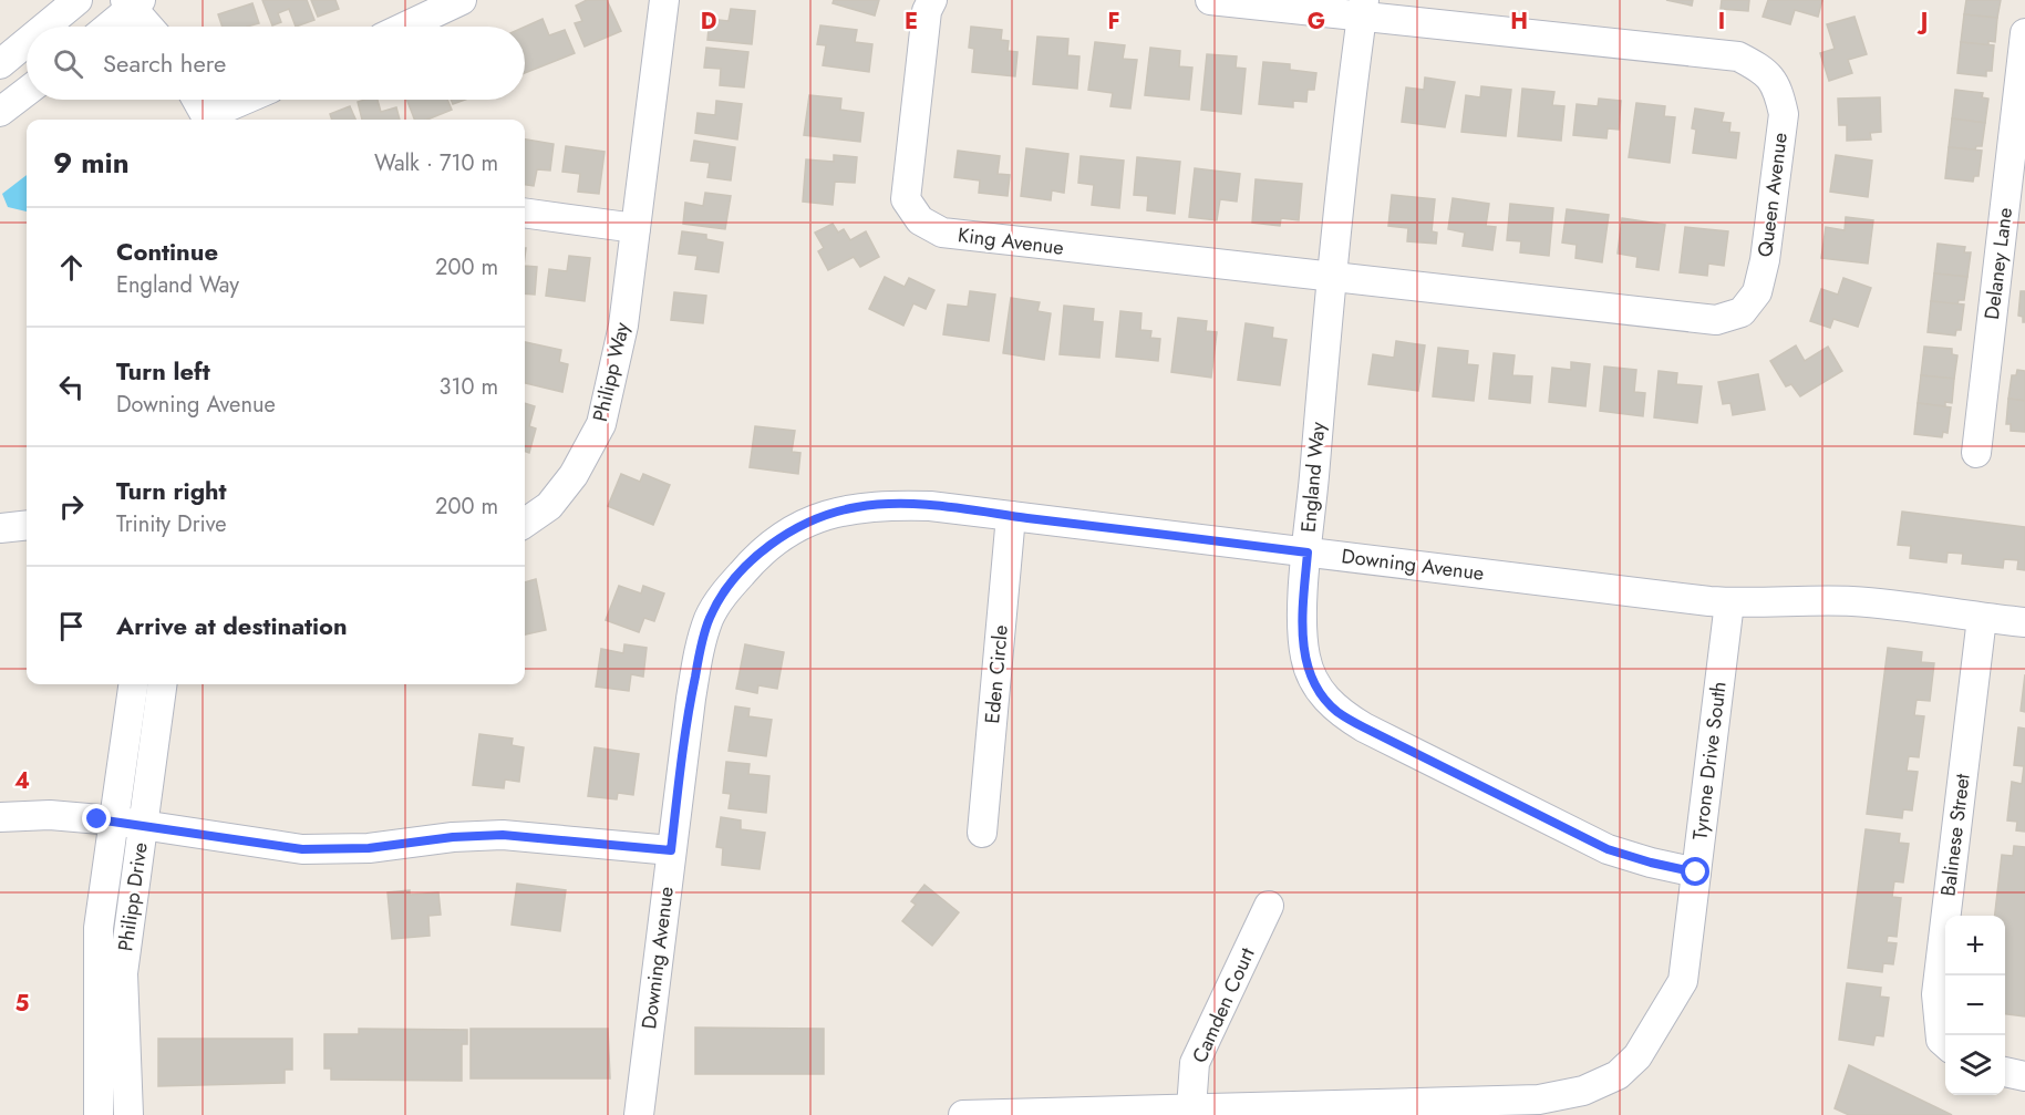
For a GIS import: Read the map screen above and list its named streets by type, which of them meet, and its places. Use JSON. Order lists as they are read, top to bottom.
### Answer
{
  "streets": {
    "street": [
      "Queen Avenue",
      "King Avenue",
      "Delaney Lane",
      "Philipp Way",
      "England Way",
      "Downing Avenue",
      "Eden Circle",
      "Tyrone Drive South",
      "Balinese Street",
      "Philipp Drive",
      "Camden Court"
    ]
  },
  "crossings": [
    ["Queen Avenue", "King Avenue"],
    ["Queen Avenue", "England Way"],
    ["King Avenue", "England Way"],
    ["England Way", "Downing Avenue"],
    ["England Way", "Tyrone Drive South"],
    ["Downing Avenue", "Eden Circle"],
    ["Downing Avenue", "Tyrone Drive South"],
    ["Downing Avenue", "Balinese Street"],
    ["Tyrone Drive South", "Camden Court"]
  ],
  "page": {
    "search": "Search here",
    "heading": ["9 min", "Walk · 710 m"],
    "list": [
      ["Continue", "England Way", "200 m"],
      ["Turn left", "Downing Avenue", "310 m"],
      ["Turn right", "Trinity Drive", "200 m"],
      "Arrive at destination"
    ],
    "map_buttons": ["+", "−"]
  },
  "grid": {
    "columns": [
      "D",
      "E",
      "F",
      "G",
      "H",
      "I",
      "J"
    ],
    "rows": ["4", "5"]
  }
}
